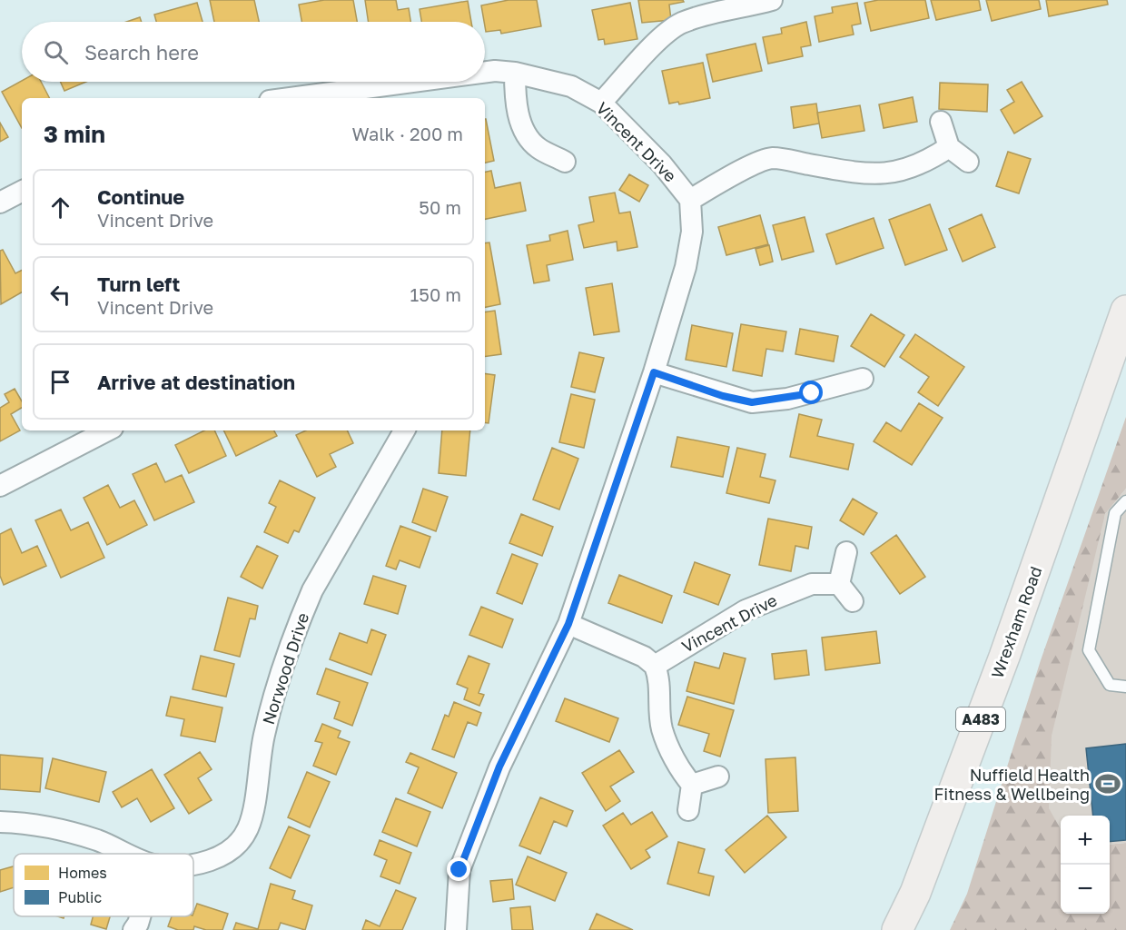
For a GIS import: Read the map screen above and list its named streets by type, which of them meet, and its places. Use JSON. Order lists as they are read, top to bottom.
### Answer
{
  "streets": {
    "highway": ["Wrexham Road", "A483"],
    "street": ["Vincent Drive", "Norwood Drive"]
  },
  "places": {
    "sports": ["Nuffield Health Fitness & Wellbeing"]
  },
  "legend": ["Homes", "Public"],
  "page": {
    "search": "Search here",
    "heading": ["3 min", "Walk · 200 m"],
    "list": [
      ["Continue", "Vincent Drive", "50 m"],
      ["Turn left", "Vincent Drive", "150 m"],
      "Arrive at destination"
    ],
    "map_buttons": ["+", "−"]
  }
}
